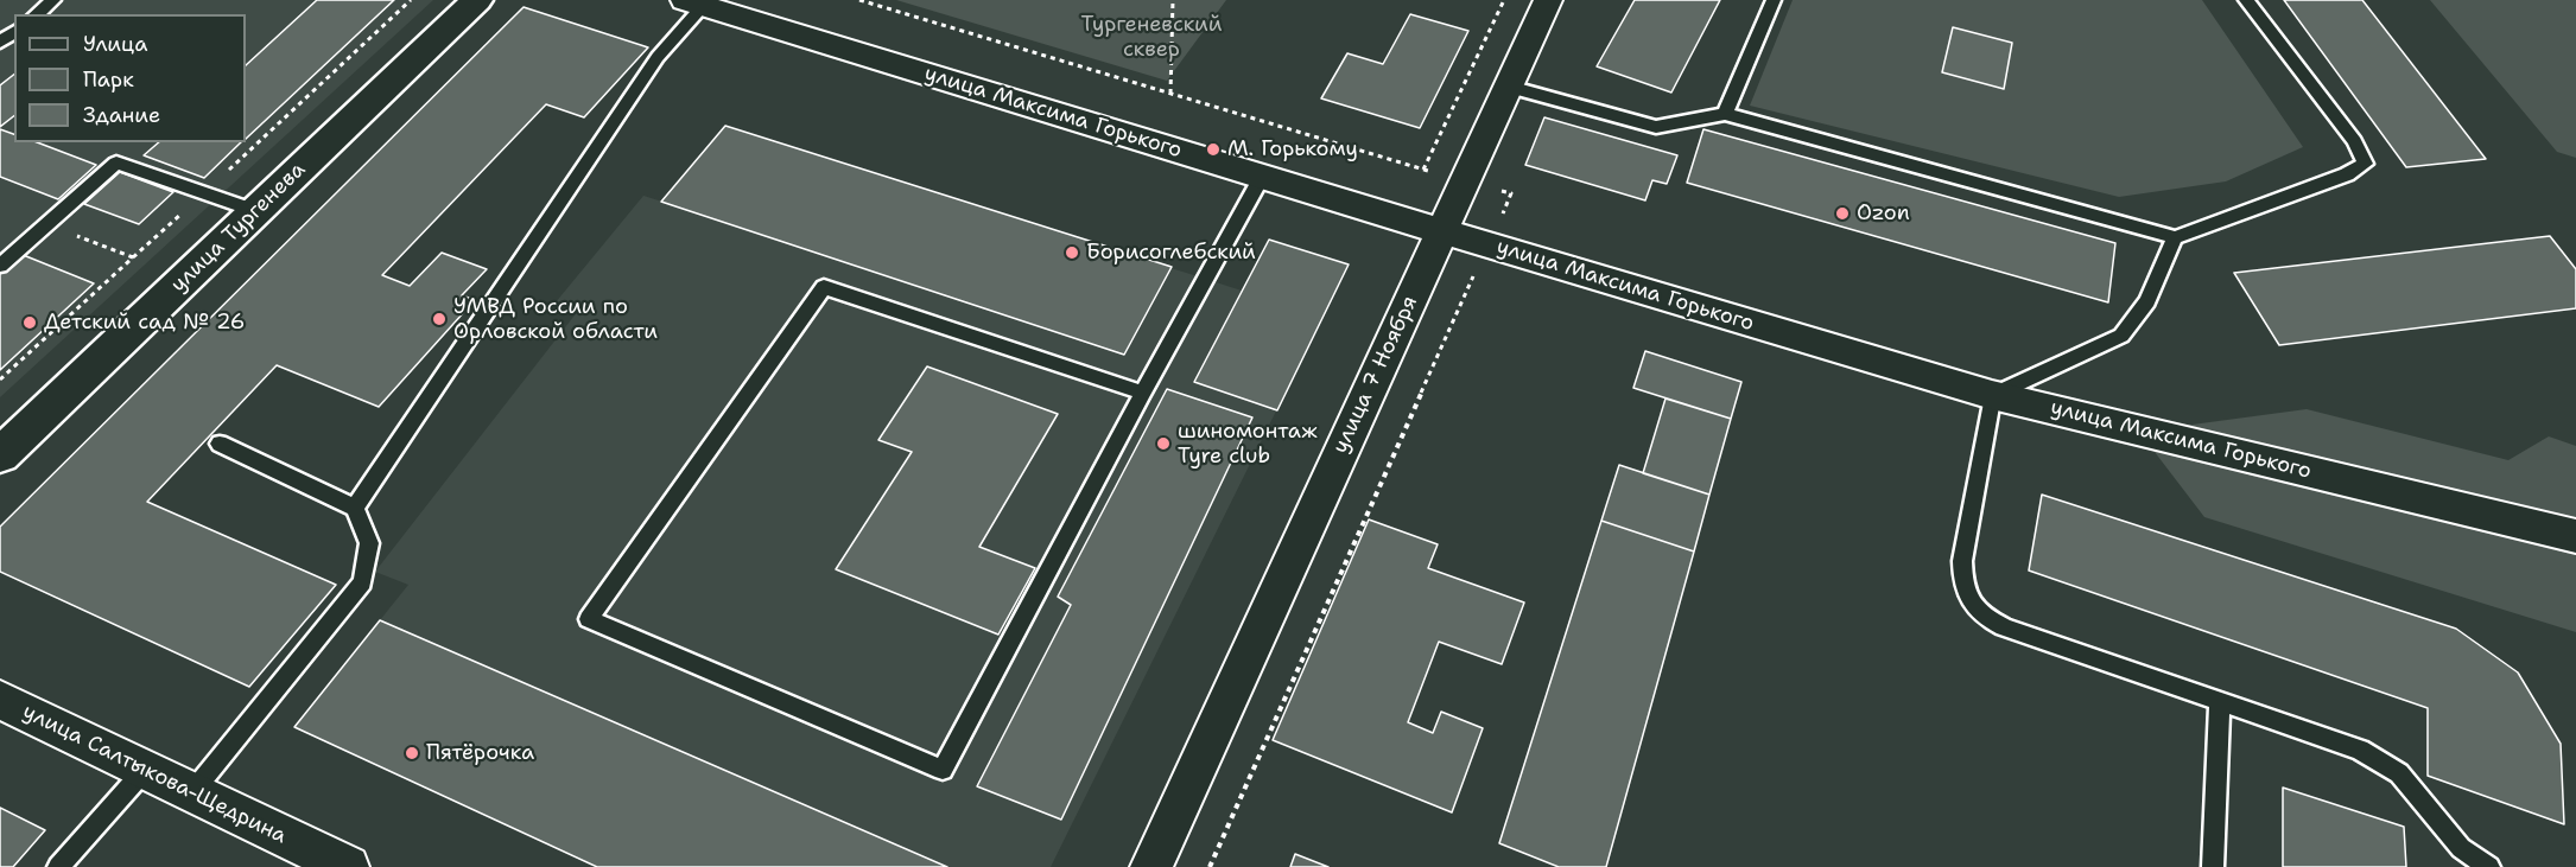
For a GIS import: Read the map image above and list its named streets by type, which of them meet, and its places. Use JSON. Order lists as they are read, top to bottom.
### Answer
{
  "streets": {
    "main road": ["улица Тургенева"],
    "street": ["улица Максима Горького", "улица 7 Ноября", "улица Салтыкова-Щедрина"]
  },
  "crossings": [
    ["улица Максима Горького", "улица 7 Ноября"]
  ],
  "parks": ["Тургеневский сквер"],
  "places": [
    "М. Горькому",
    "Ozon",
    "Борисоглебский",
    "УМВД России по Орловской области",
    "Детский сад № 26",
    "шиномонтаж Tyre club",
    "Пятёрочка"
  ],
  "legend": ["Улица", "Парк", "Здание"]
}
